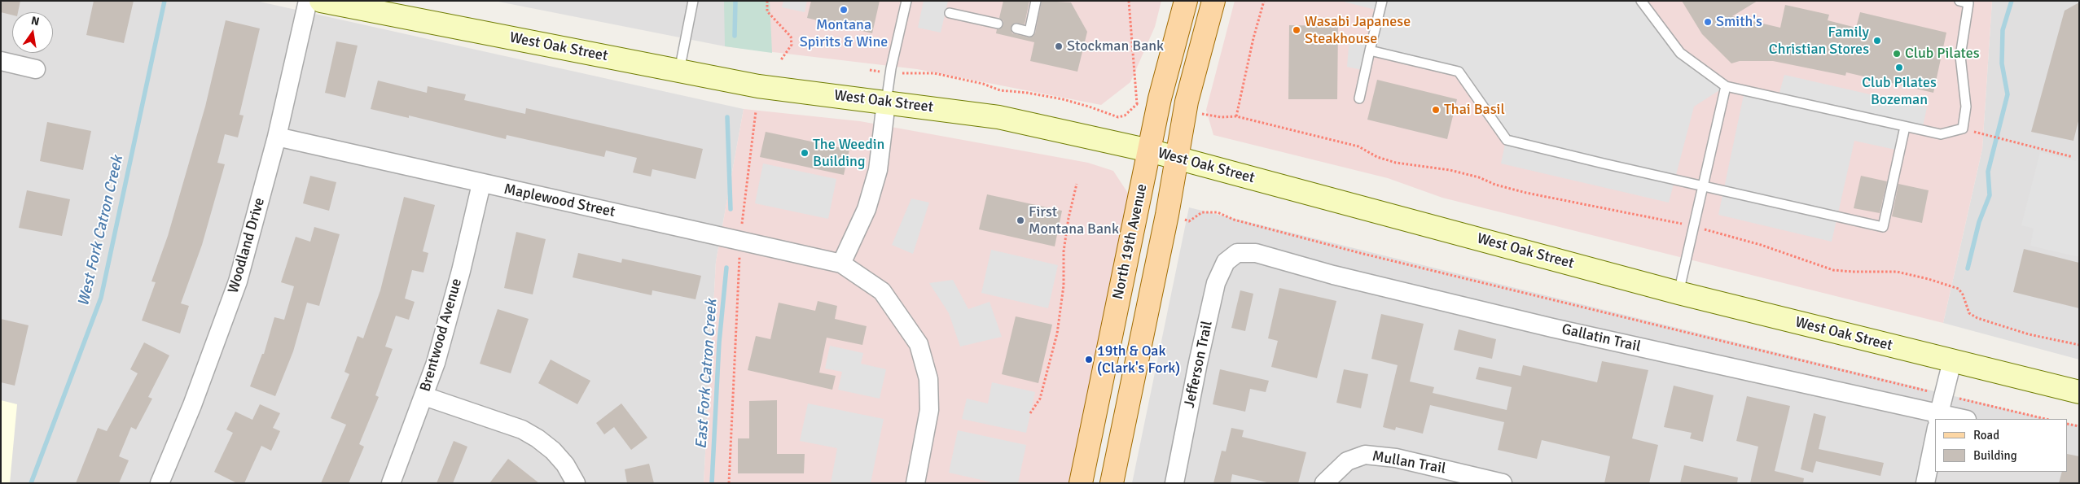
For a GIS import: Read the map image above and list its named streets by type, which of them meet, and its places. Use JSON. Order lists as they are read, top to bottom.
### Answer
{
  "streets": {
    "main road": ["West Oak Street", "North 19th Avenue"],
    "street": [
      "Maplewood Street",
      "Woodland Drive",
      "Brentwood Avenue",
      "Gallatin Trail",
      "Jefferson Trail",
      "Mullan Trail"
    ]
  },
  "crossings": [
    ["West Oak Street", "North 19th Avenue"],
    ["Maplewood Street", "Woodland Drive"],
    ["Maplewood Street", "Brentwood Avenue"],
    ["Gallatin Trail", "Jefferson Trail"]
  ],
  "water": ["West Fork Catron Creek", "East Fork Catron Creek"],
  "places": [
    "Montana Spirits & Wine",
    "Smith's",
    "Wasabi Japanese Steakhouse",
    "Family Christian Stores",
    "Stockman Bank",
    "Club Pilates",
    "Club Pilates Bozeman",
    "Thai Basil",
    "The Weedin Building",
    "First Montana Bank",
    "19th & Oak (Clark's Fork)"
  ],
  "legend": ["Road", "Building"],
  "north": "top"
}
